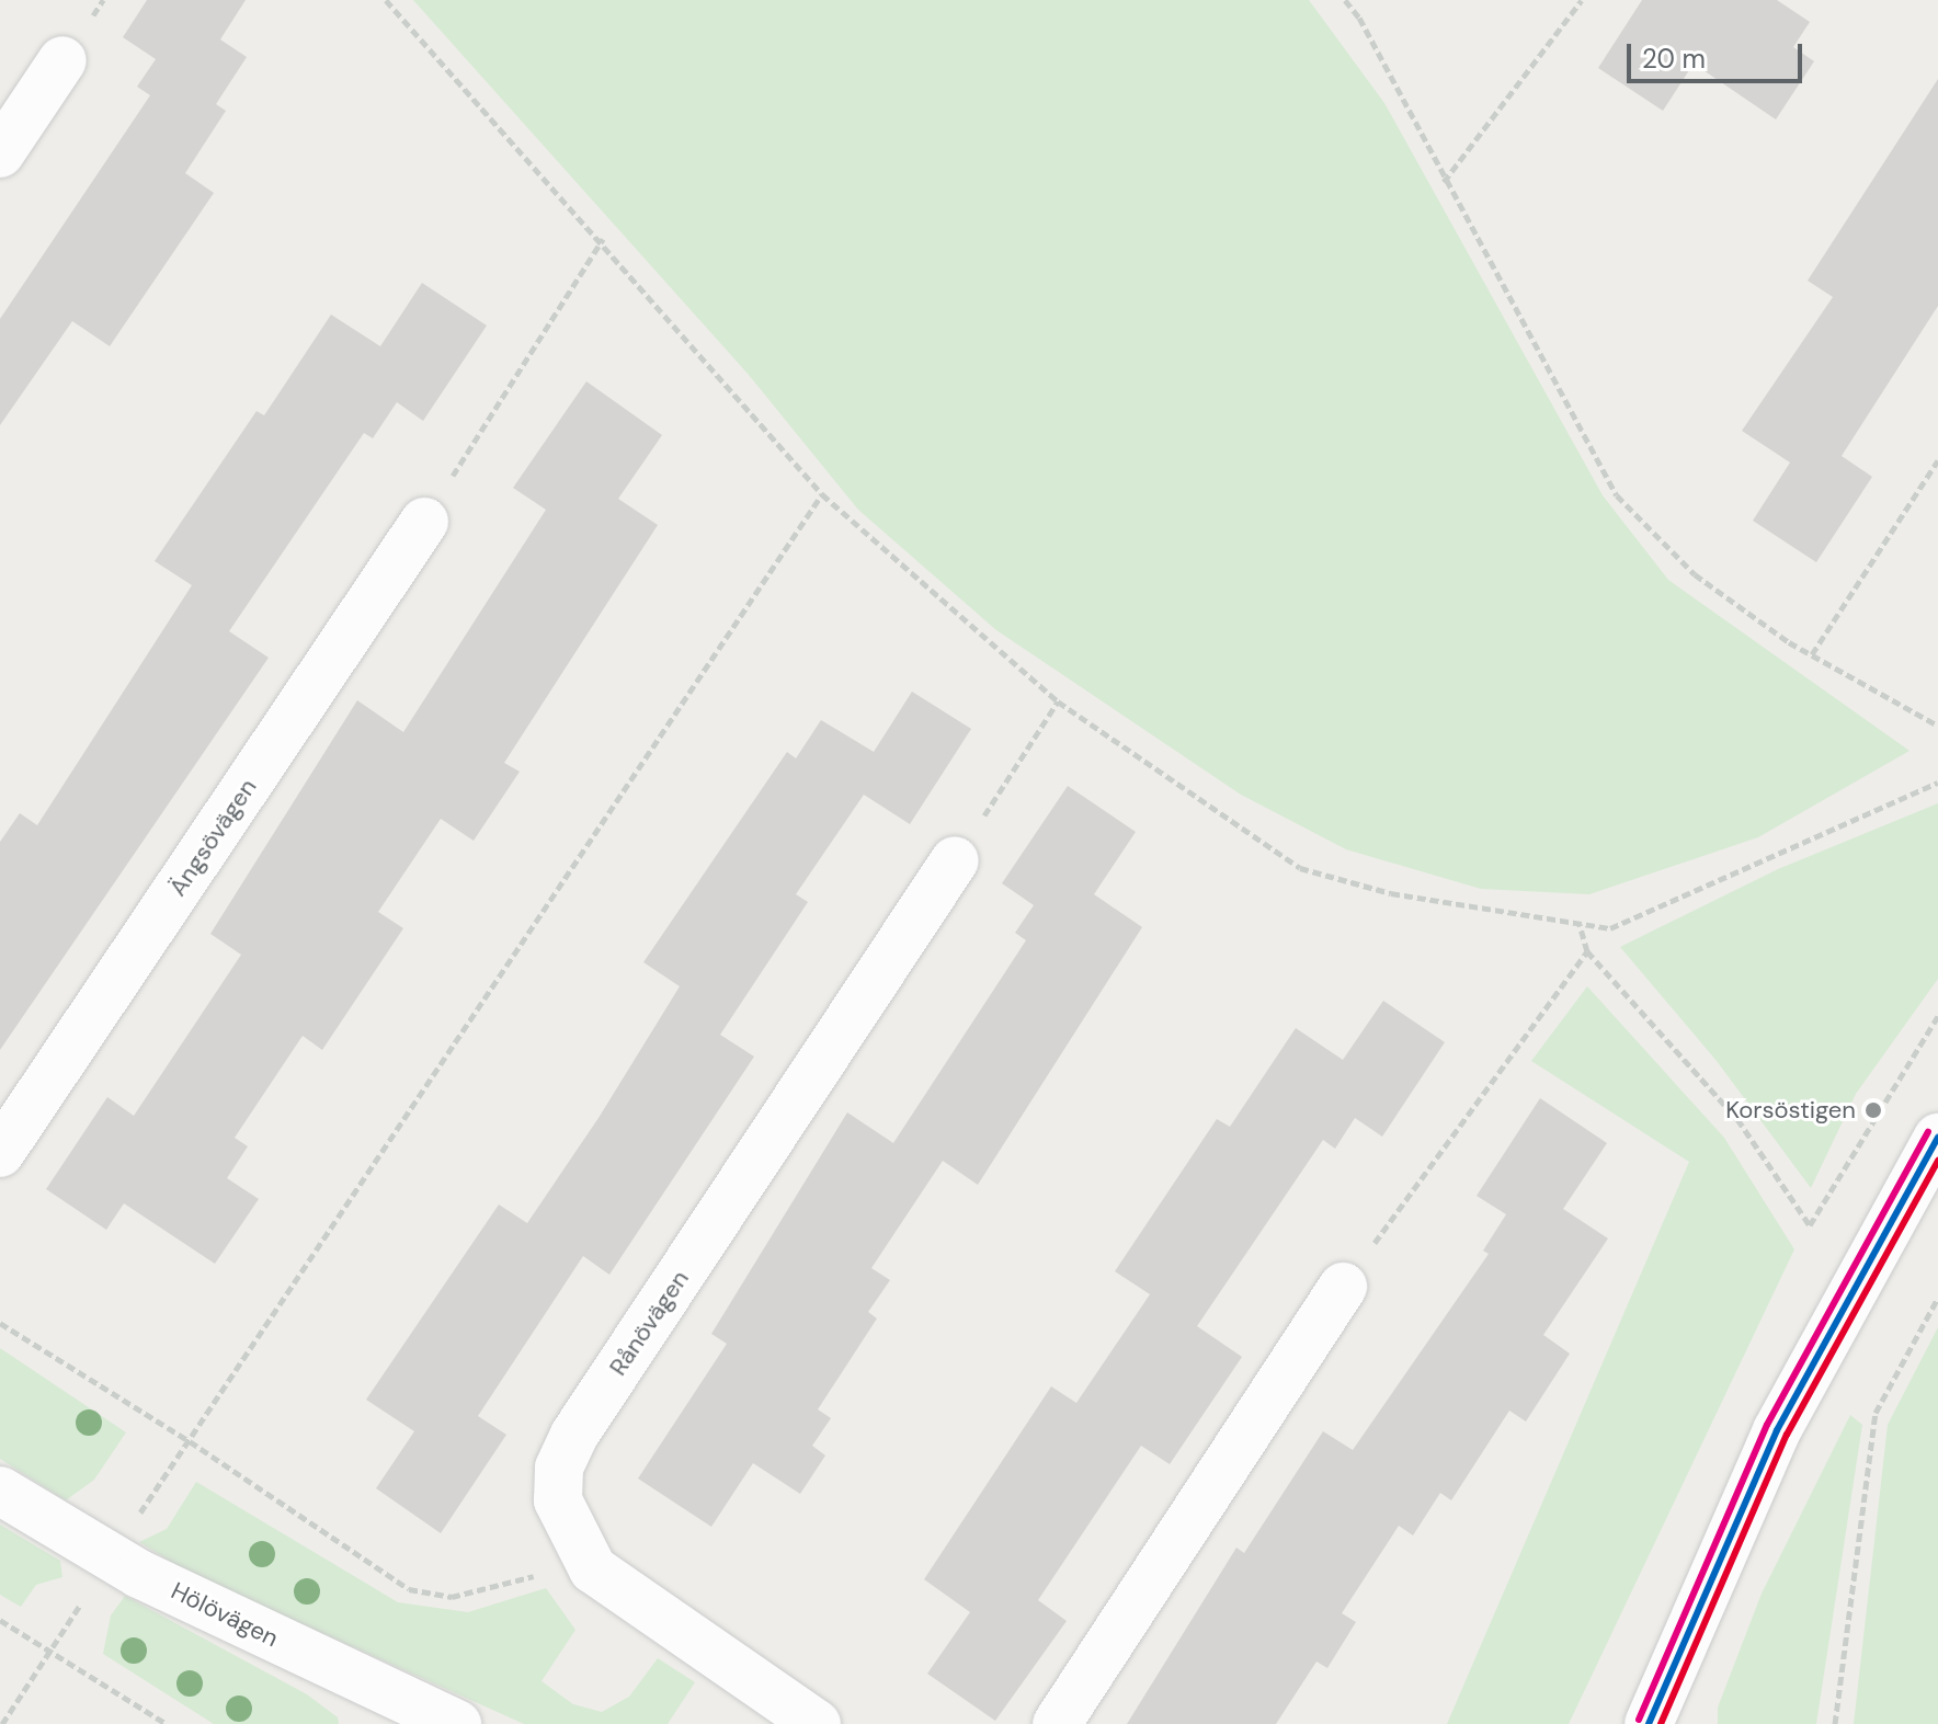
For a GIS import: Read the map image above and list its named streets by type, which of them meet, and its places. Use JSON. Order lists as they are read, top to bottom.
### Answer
{
  "streets": {
    "street": ["Ängsövägen", "Rånövägen", "Hölövägen"]
  },
  "places": ["Korsöstigen"],
  "scale_bar": "20 m"
}
